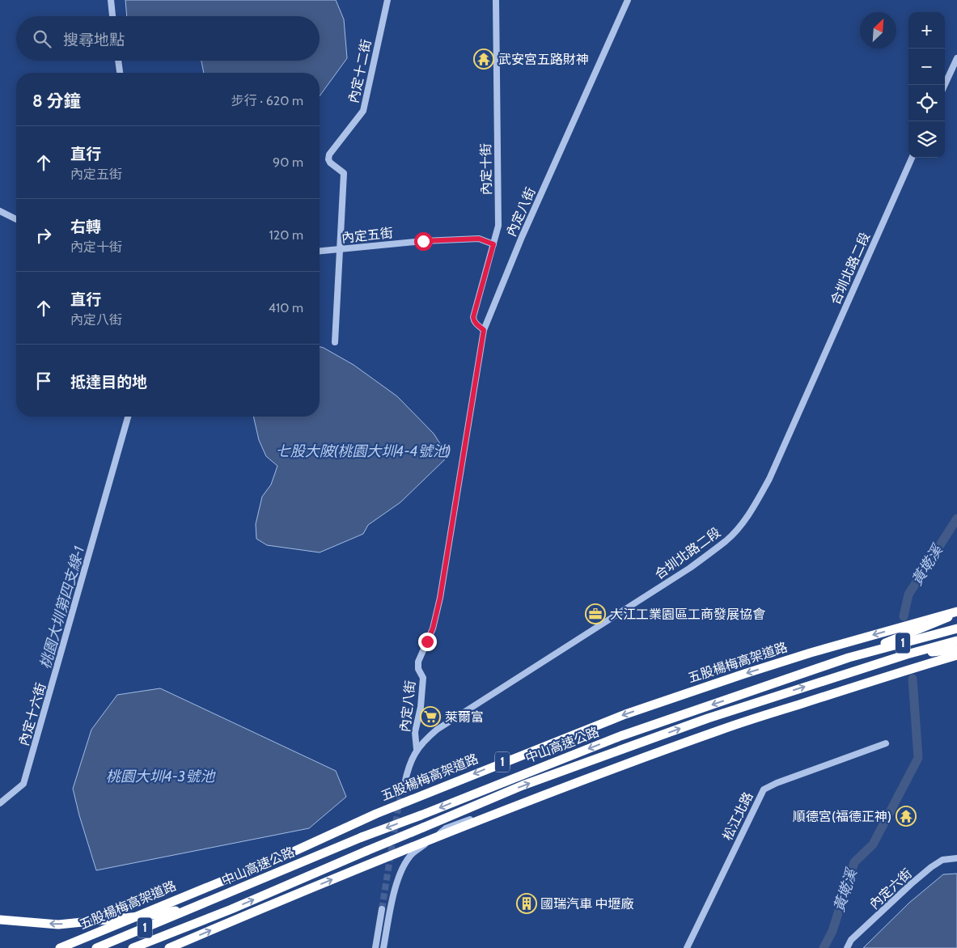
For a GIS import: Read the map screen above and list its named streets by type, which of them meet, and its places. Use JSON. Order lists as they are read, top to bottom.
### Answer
{
  "streets": {
    "highway": ["1", "五股楊梅高架道路", "中山高速公路"],
    "street": [
      "內定十二街",
      "內定十街",
      "內定八街",
      "內定五街",
      "合圳北路二段",
      "內定十六街",
      "松江北路",
      "內定六街"
    ]
  },
  "crossings": [
    ["內定十二街", "內定五街"],
    ["內定十街", "內定八街"],
    ["內定十街", "內定五街"],
    ["內定八街", "合圳北路二段"]
  ],
  "water": [
    "七股大陂(桃園大圳4-4號池)",
    "黃墘溪",
    "桃園大圳第四支線-1",
    "桃園大圳4-3號池"
  ],
  "places": {
    "temple": ["武安宮五路財神", "順德宮(福德正神)"],
    "office": ["大江工業園區工商發展協會"],
    "supermarket": ["萊爾富"],
    "building": ["國瑞汽車 中壢廠"]
  },
  "north": "top right",
  "page": {
    "map_buttons": ["+", "−"],
    "search": "搜尋地點",
    "heading": ["8 分鐘", "步行 · 620 m"],
    "list": [
      ["直行", "內定五街", "90 m"],
      ["右轉", "內定十街", "120 m"],
      ["直行", "內定八街", "410 m"],
      "抵達目的地"
    ]
  }
}
